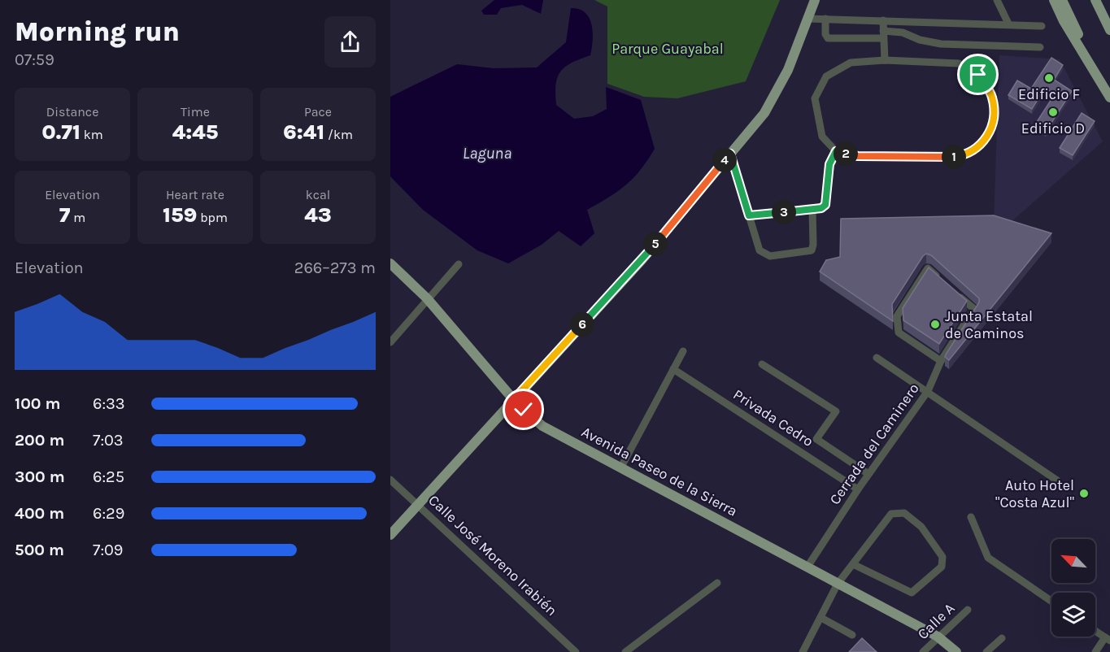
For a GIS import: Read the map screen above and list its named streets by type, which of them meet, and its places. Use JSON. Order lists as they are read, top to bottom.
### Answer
{
  "streets": {
    "main road": ["Avenida Paseo de la Sierra"],
    "street": [
      "Privada Cedro",
      "Cerrada del Caminero",
      "Calle José Moreno Irabién",
      "Calle A"
    ]
  },
  "crossings": [
    ["Privada Cedro", "Cerrada del Caminero"],
    ["Cerrada del Caminero", "Avenida Paseo de la Sierra"],
    ["Avenida Paseo de la Sierra", "Calle A"]
  ],
  "water": ["Laguna"],
  "parks": ["Parque Guayabal"],
  "places": [
    "Edificio F",
    "Edificio D",
    "Junta Estatal de Caminos",
    "Auto Hotel \"Costa Azul\""
  ],
  "north": "top left",
  "page": {
    "heading": ["Morning run", "07:59"],
    "stats": [
      ["Distance", "0.71 km"],
      ["Time", "4:45"],
      ["Pace", "6:41 /km"],
      ["Elevation", "7 m"],
      ["Heart rate", "159 bpm"],
      ["kcal", "43"]
    ],
    "pins": [
      "2",
      "1",
      "4",
      "3",
      "5",
      "6"
    ],
    "chart": ["Elevation", "266–273 m"],
    "list": [
      {
        "name": "100 m",
        "note": "6:33"
      },
      {
        "name": "200 m",
        "note": "7:03"
      },
      {
        "name": "300 m",
        "note": "6:25"
      },
      {
        "name": "400 m",
        "note": "6:29"
      },
      {
        "name": "500 m",
        "note": "7:09"
      }
    ]
  }
}
